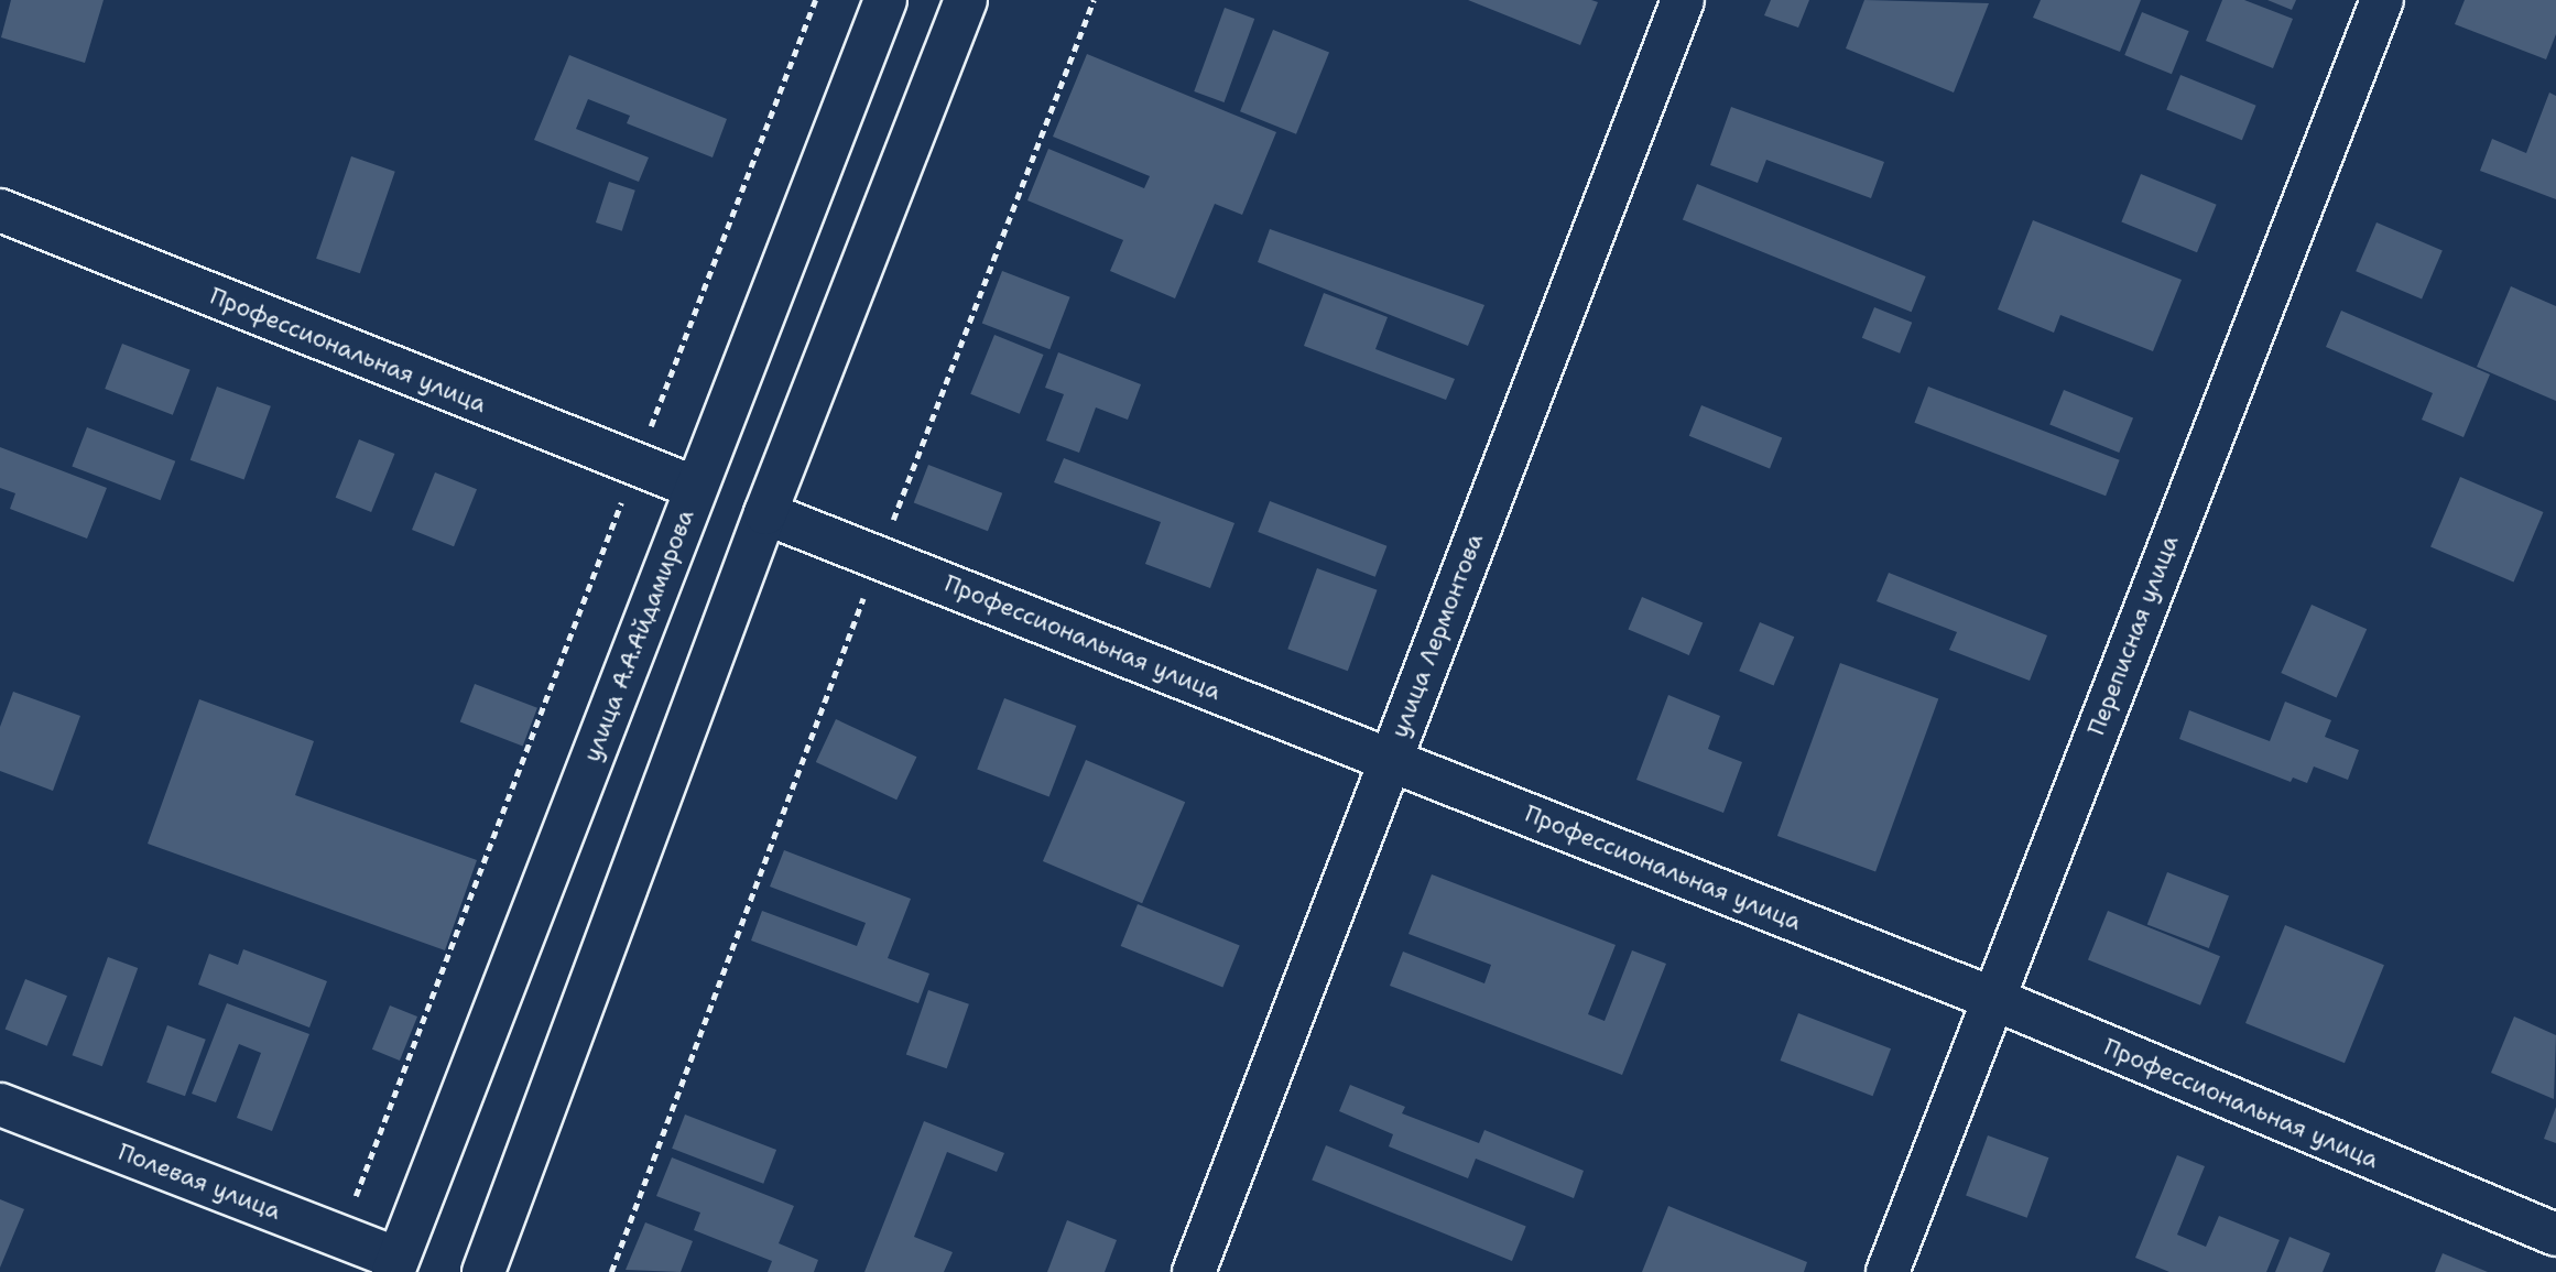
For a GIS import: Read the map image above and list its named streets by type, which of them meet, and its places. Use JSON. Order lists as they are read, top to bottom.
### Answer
{
  "streets": {
    "street": [
      "Профессиональная улица",
      "улица А.А.Айдамирова",
      "улица Лермонтова",
      "Переписная улица",
      "Полевая улица"
    ]
  },
  "crossings": [
    ["Профессиональная улица", "улица А.А.Айдамирова"],
    ["Профессиональная улица", "улица Лермонтова"],
    ["Профессиональная улица", "Переписная улица"],
    ["улица А.А.Айдамирова", "Полевая улица"]
  ]
}
